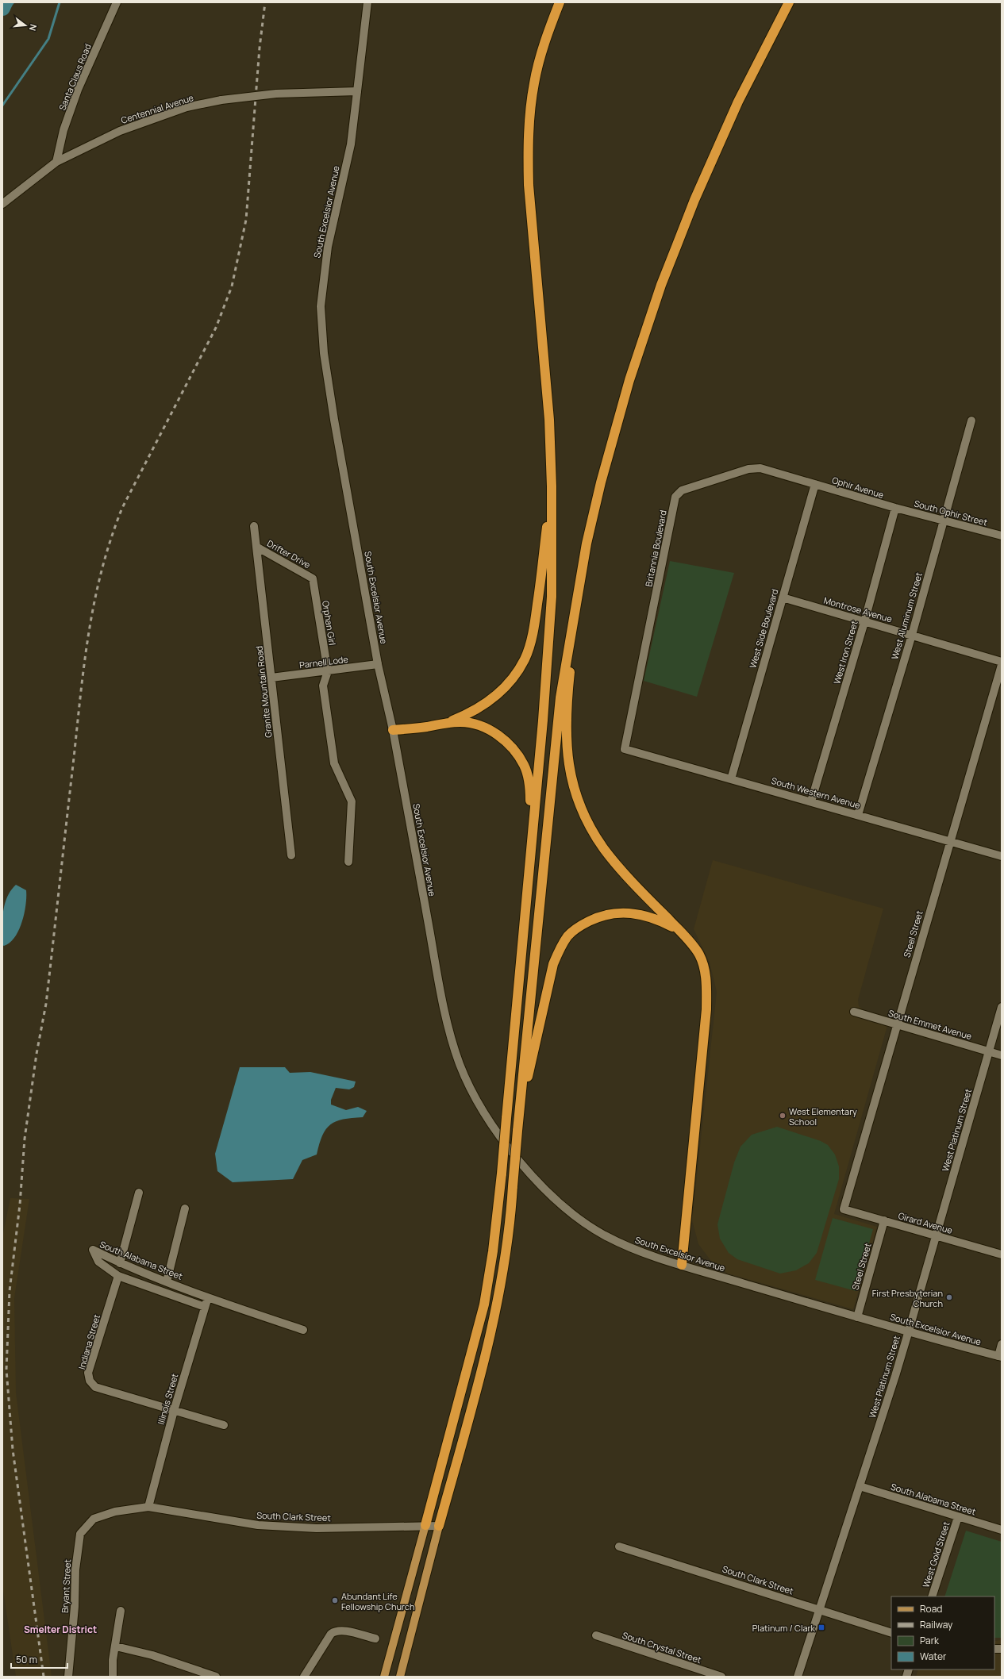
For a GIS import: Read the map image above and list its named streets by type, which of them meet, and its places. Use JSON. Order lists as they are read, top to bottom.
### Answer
{
  "streets": {
    "street": [
      "Santa Claus Road",
      "Centennial Avenue",
      "South Excelsior Avenue",
      "Ophir Avenue",
      "South Ophir Street",
      "Britannia Boulevard",
      "Drifter Drive",
      "Montrose Avenue",
      "West Aluminum Street",
      "Orphan Girl",
      "West Side Boulevard",
      "West Iron Street",
      "Parnell Lode",
      "Granite Mountain Road",
      "South Western Avenue",
      "Steel Street",
      "South Emmet Avenue",
      "West Platinum Street",
      "Girard Avenue",
      "South Alabama Street",
      "Indiana Street",
      "Illinois Street",
      "South Clark Street",
      "West Gold Street",
      "Bryant Street",
      "South Crystal Street"
    ]
  },
  "crossings": [
    ["Santa Claus Road", "Centennial Avenue"],
    ["Centennial Avenue", "South Excelsior Avenue"],
    ["South Excelsior Avenue", "Parnell Lode"],
    ["South Excelsior Avenue", "Steel Street"],
    ["South Excelsior Avenue", "West Platinum Street"],
    ["Ophir Avenue", "South Ophir Street"],
    ["Ophir Avenue", "Britannia Boulevard"],
    ["Ophir Avenue", "West Side Boulevard"],
    ["Ophir Avenue", "West Iron Street"],
    ["South Ophir Street", "West Aluminum Street"],
    ["South Ophir Street", "West Iron Street"],
    ["Britannia Boulevard", "West Side Boulevard"],
    ["Britannia Boulevard", "South Western Avenue"],
    ["Drifter Drive", "Orphan Girl"],
    ["Drifter Drive", "Granite Mountain Road"],
    ["Montrose Avenue", "West Aluminum Street"],
    ["Montrose Avenue", "West Side Boulevard"],
    ["Montrose Avenue", "West Iron Street"],
    ["West Aluminum Street", "South Western Avenue"],
    ["Orphan Girl", "Parnell Lode"],
    ["West Side Boulevard", "South Western Avenue"],
    ["West Iron Street", "South Western Avenue"],
    ["Parnell Lode", "Granite Mountain Road"],
    ["South Western Avenue", "Steel Street"],
    ["Steel Street", "South Emmet Avenue"],
    ["Steel Street", "Girard Avenue"],
    ["South Emmet Avenue", "West Platinum Street"],
    ["West Platinum Street", "Girard Avenue"],
    ["West Platinum Street", "South Alabama Street"],
    ["West Platinum Street", "South Clark Street"],
    ["South Alabama Street", "Indiana Street"],
    ["South Alabama Street", "Illinois Street"],
    ["South Alabama Street", "West Gold Street"],
    ["Indiana Street", "Illinois Street"],
    ["Illinois Street", "South Clark Street"],
    ["Illinois Street", "Bryant Street"],
    ["South Clark Street", "Bryant Street"]
  ],
  "districts": ["Smelter District"],
  "places": {
    "other": ["West Elementary School", "First Presbyterian Church", "Abundant Life Fellowship Church"],
    "transit": ["Platinum / Clark"]
  },
  "legend": [
    "Road",
    "Railway",
    "Park",
    "Water"
  ],
  "scale_bar": "50 m",
  "north": "right"
}
